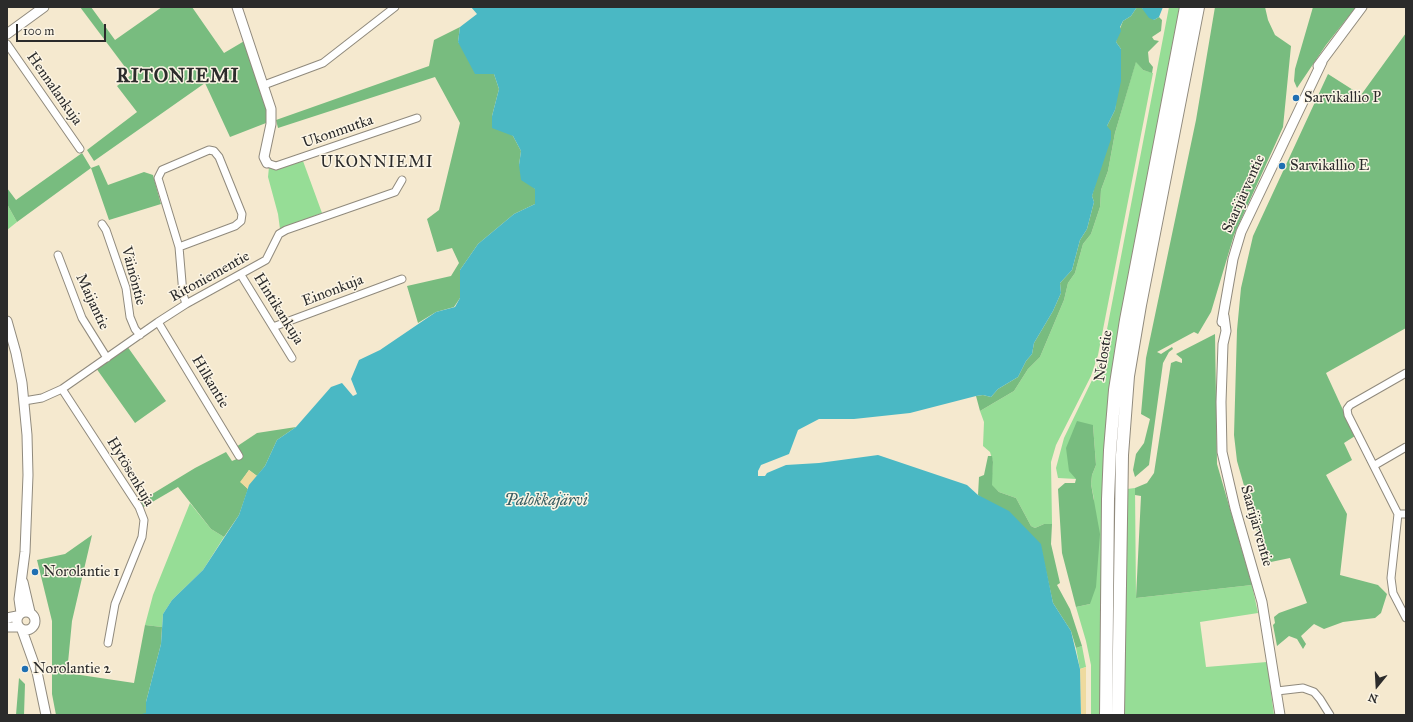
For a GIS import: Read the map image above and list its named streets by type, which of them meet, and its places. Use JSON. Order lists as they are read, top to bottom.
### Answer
{
  "streets": {
    "highway": ["Nelostie"],
    "main road": ["Saarijärventie"],
    "street": [
      "Hennalankuja",
      "Ukonmutka",
      "Väinöntie",
      "Ritoniementie",
      "Einonkuja",
      "Maijantie",
      "Hintikankuja",
      "Hilkantie",
      "Hytösenkuja"
    ]
  },
  "crossings": [
    ["Väinöntie", "Ritoniementie"],
    ["Ritoniementie", "Maijantie"],
    ["Ritoniementie", "Hintikankuja"],
    ["Ritoniementie", "Hilkantie"],
    ["Ritoniementie", "Hytösenkuja"],
    ["Einonkuja", "Hintikankuja"]
  ],
  "districts": ["RITONIEMI", "UKONNIEMI"],
  "water": ["Palokkajärvi"],
  "places": [
    "Sarvikallio P",
    "Sarvikallio E",
    "Norolantie 1",
    "Norolantie 2"
  ],
  "scale_bar": "100 m",
  "north": "bottom"
}
